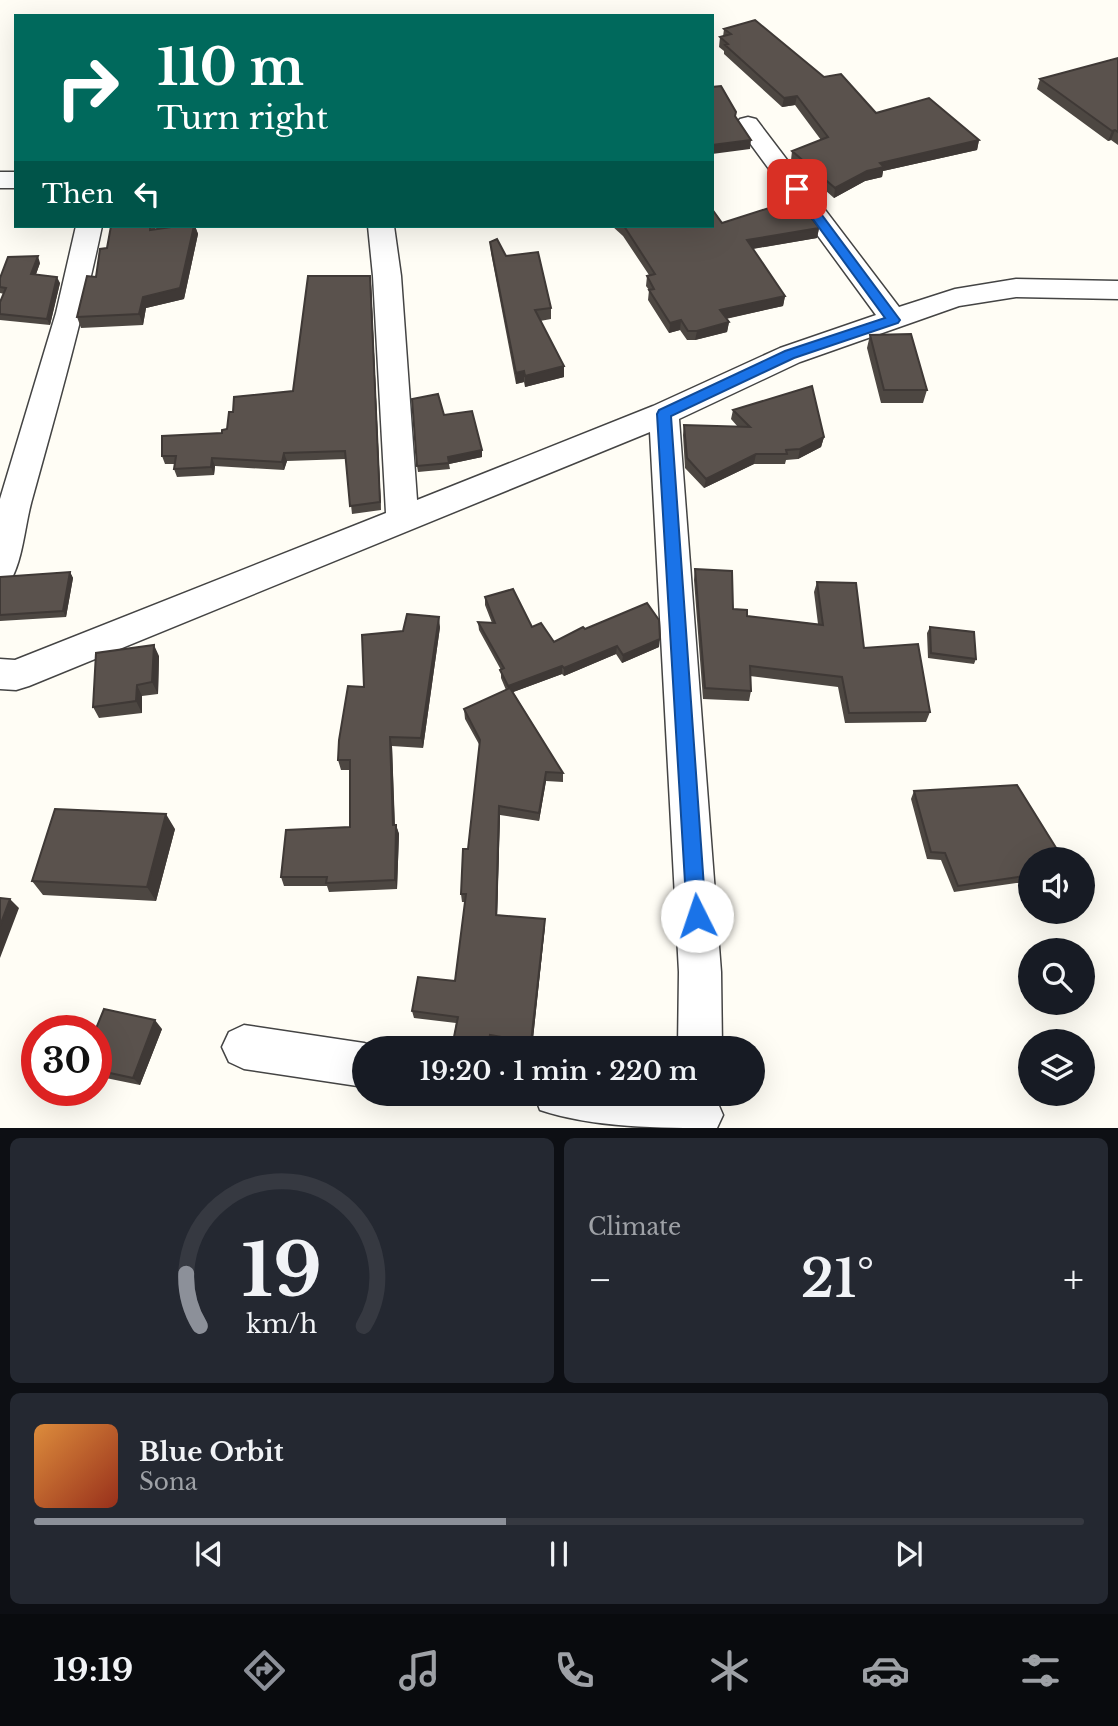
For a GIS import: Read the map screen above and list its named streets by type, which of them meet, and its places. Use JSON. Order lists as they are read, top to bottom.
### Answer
{
  "page": {
    "turn": ["110 m", "Turn right"],
    "then": "Then",
    "limit": "30",
    "trip": "19:20 · 1 min · 220 m",
    "tile": "Climate",
    "heat": ["−", "21°", "+"],
    "song": ["Blue Orbit", "Sona"],
    "tabs": "19:19",
    "gauge": ["19", "km/h"]
  }
}
